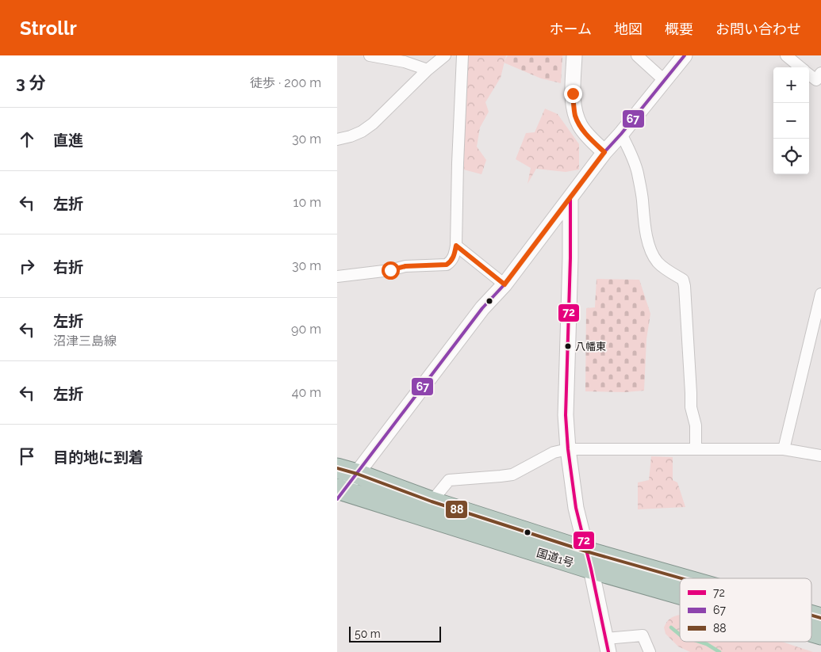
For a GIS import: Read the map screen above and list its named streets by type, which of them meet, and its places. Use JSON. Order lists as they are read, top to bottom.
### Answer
{
  "streets": {
    "highway": ["国道1号"]
  },
  "places": ["八幡東"],
  "lines": ["transit line 67", "transit line 72", "transit line 88"],
  "legend": ["72", "67", "88"],
  "scale_bar": "50 m",
  "page": {
    "header": "Strollr",
    "nav": [
      "ホーム",
      "地図",
      "概要",
      "お問い合わせ"
    ],
    "heading": ["3 分", "徒歩 · 200 m"],
    "map_buttons": ["+", "−"],
    "list": [
      ["直進", "30 m"],
      ["左折", "10 m"],
      ["右折", "30 m"],
      ["左折", "沼津三島線", "90 m"],
      ["左折", "40 m"],
      "目的地に到着"
    ],
    "scale": "50 m"
  }
}
